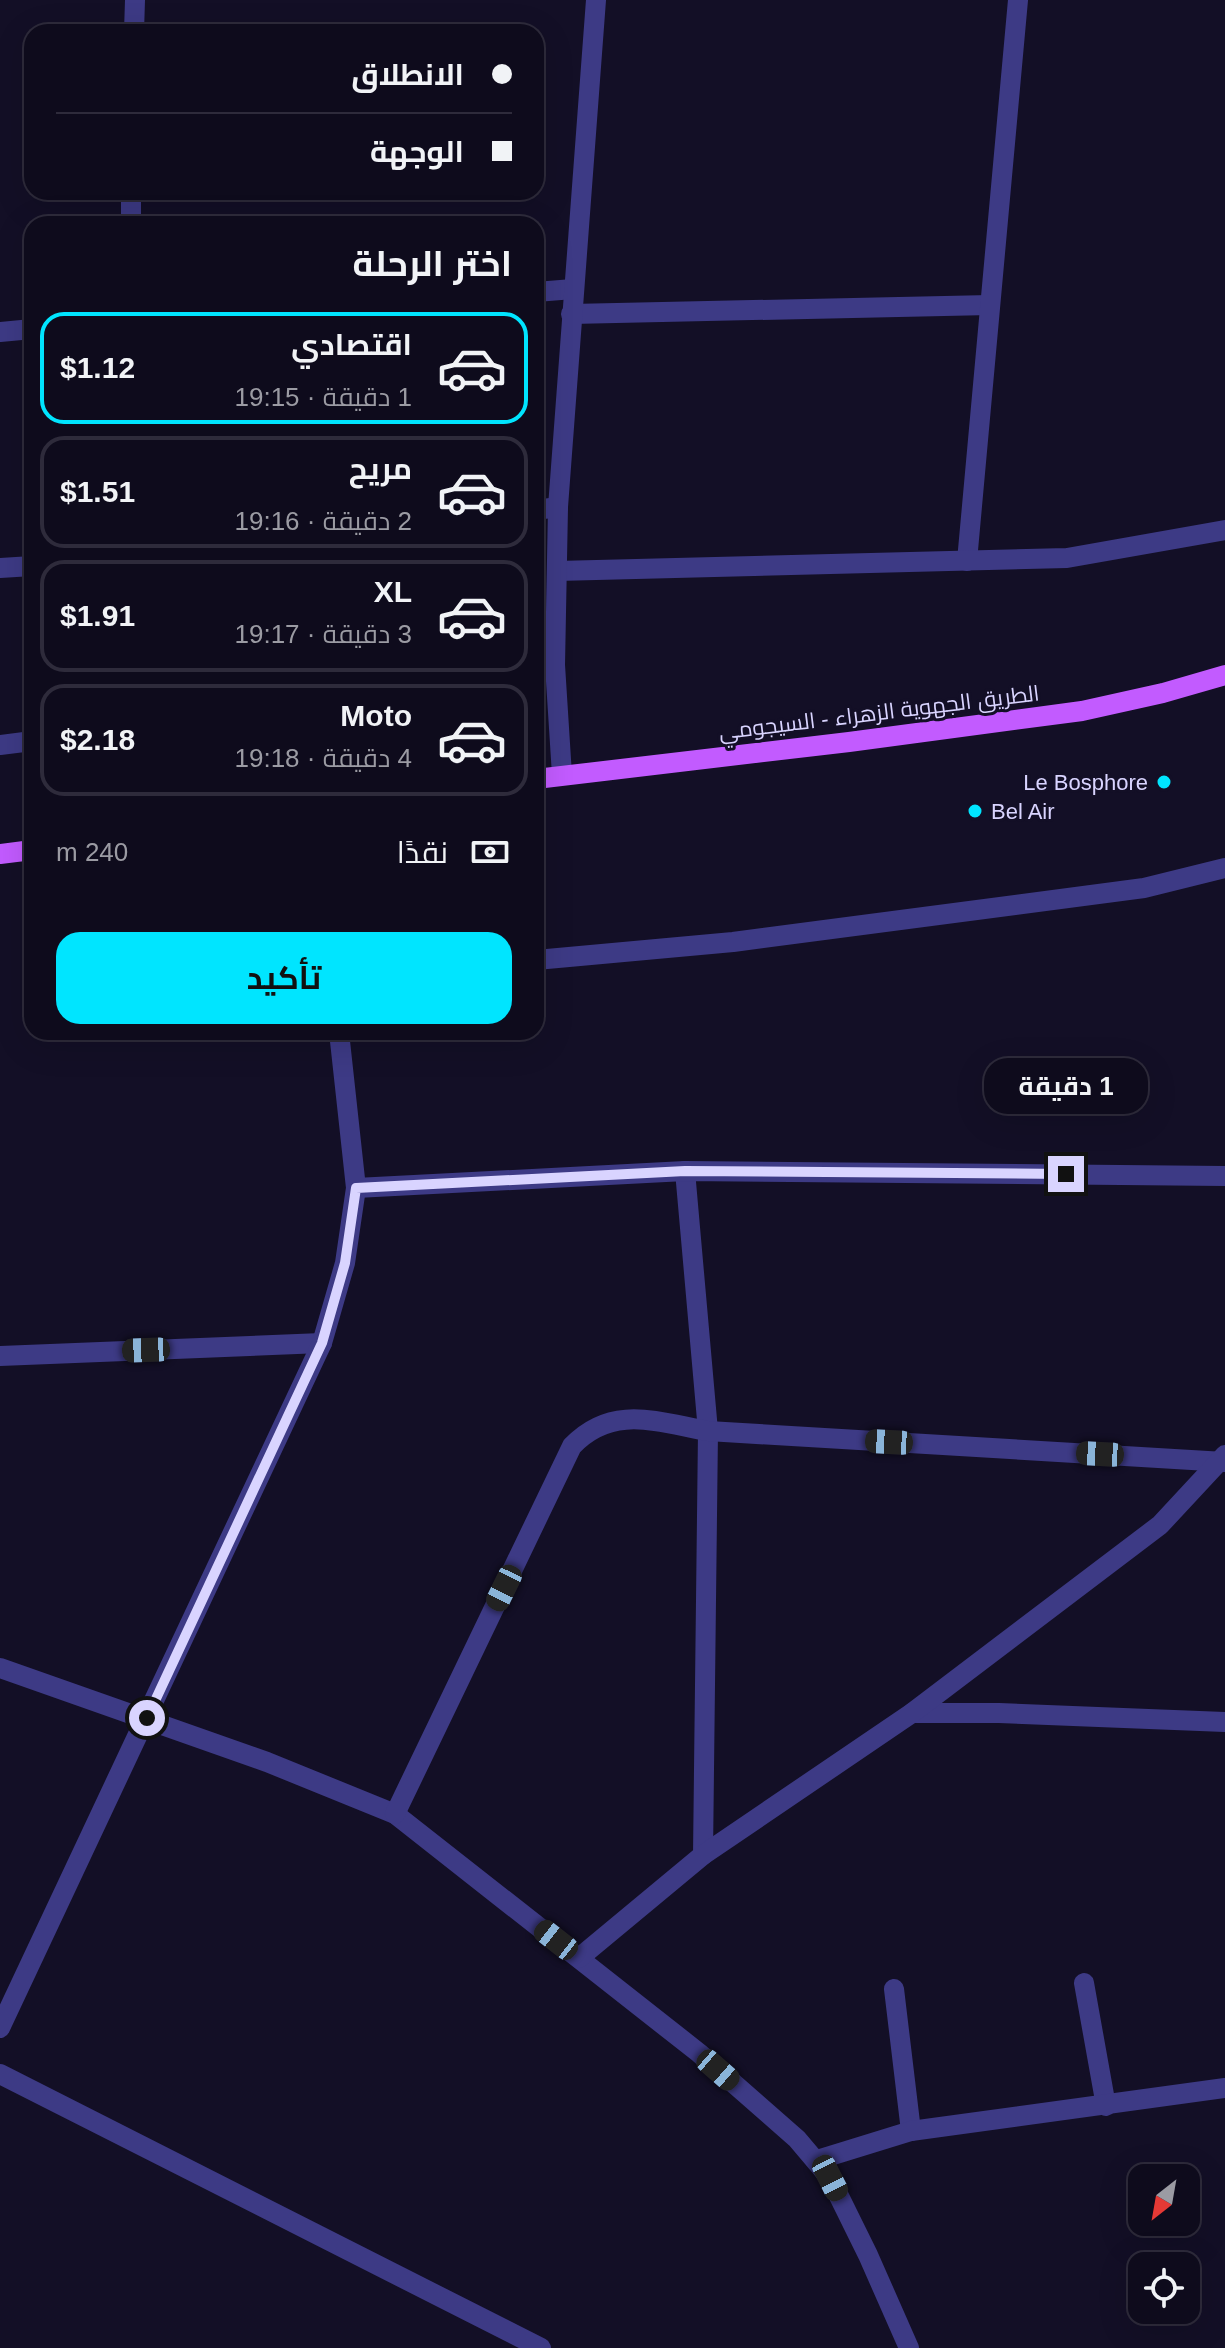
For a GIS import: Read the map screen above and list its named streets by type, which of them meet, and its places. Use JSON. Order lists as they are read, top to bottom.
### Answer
{
  "streets": {
    "main road": ["الطريق الجهوية الزهراء - السيجومي"]
  },
  "places": ["Le Bosphore", "Bel Air"],
  "north": "bottom left",
  "page": {
    "banner": ["الانطلاق", "الوجهة"],
    "heading": "اختر الرحلة",
    "list": [
      {
        "name": "اقتصادي",
        "note": "1 دقيقة · 19:15",
        "value": "$1.12"
      },
      {
        "name": "مريح",
        "note": "2 دقيقة · 19:16",
        "value": "$1.51"
      },
      {
        "name": "XL",
        "note": "3 دقيقة · 19:17",
        "value": "$1.91"
      },
      {
        "name": "Moto",
        "note": "4 دقيقة · 19:18",
        "value": "$2.18"
      }
    ],
    "pay": ["نقدًا", "240 m"],
    "buttons": "تأكيد",
    "bubble": "1 دقيقة"
  }
}
